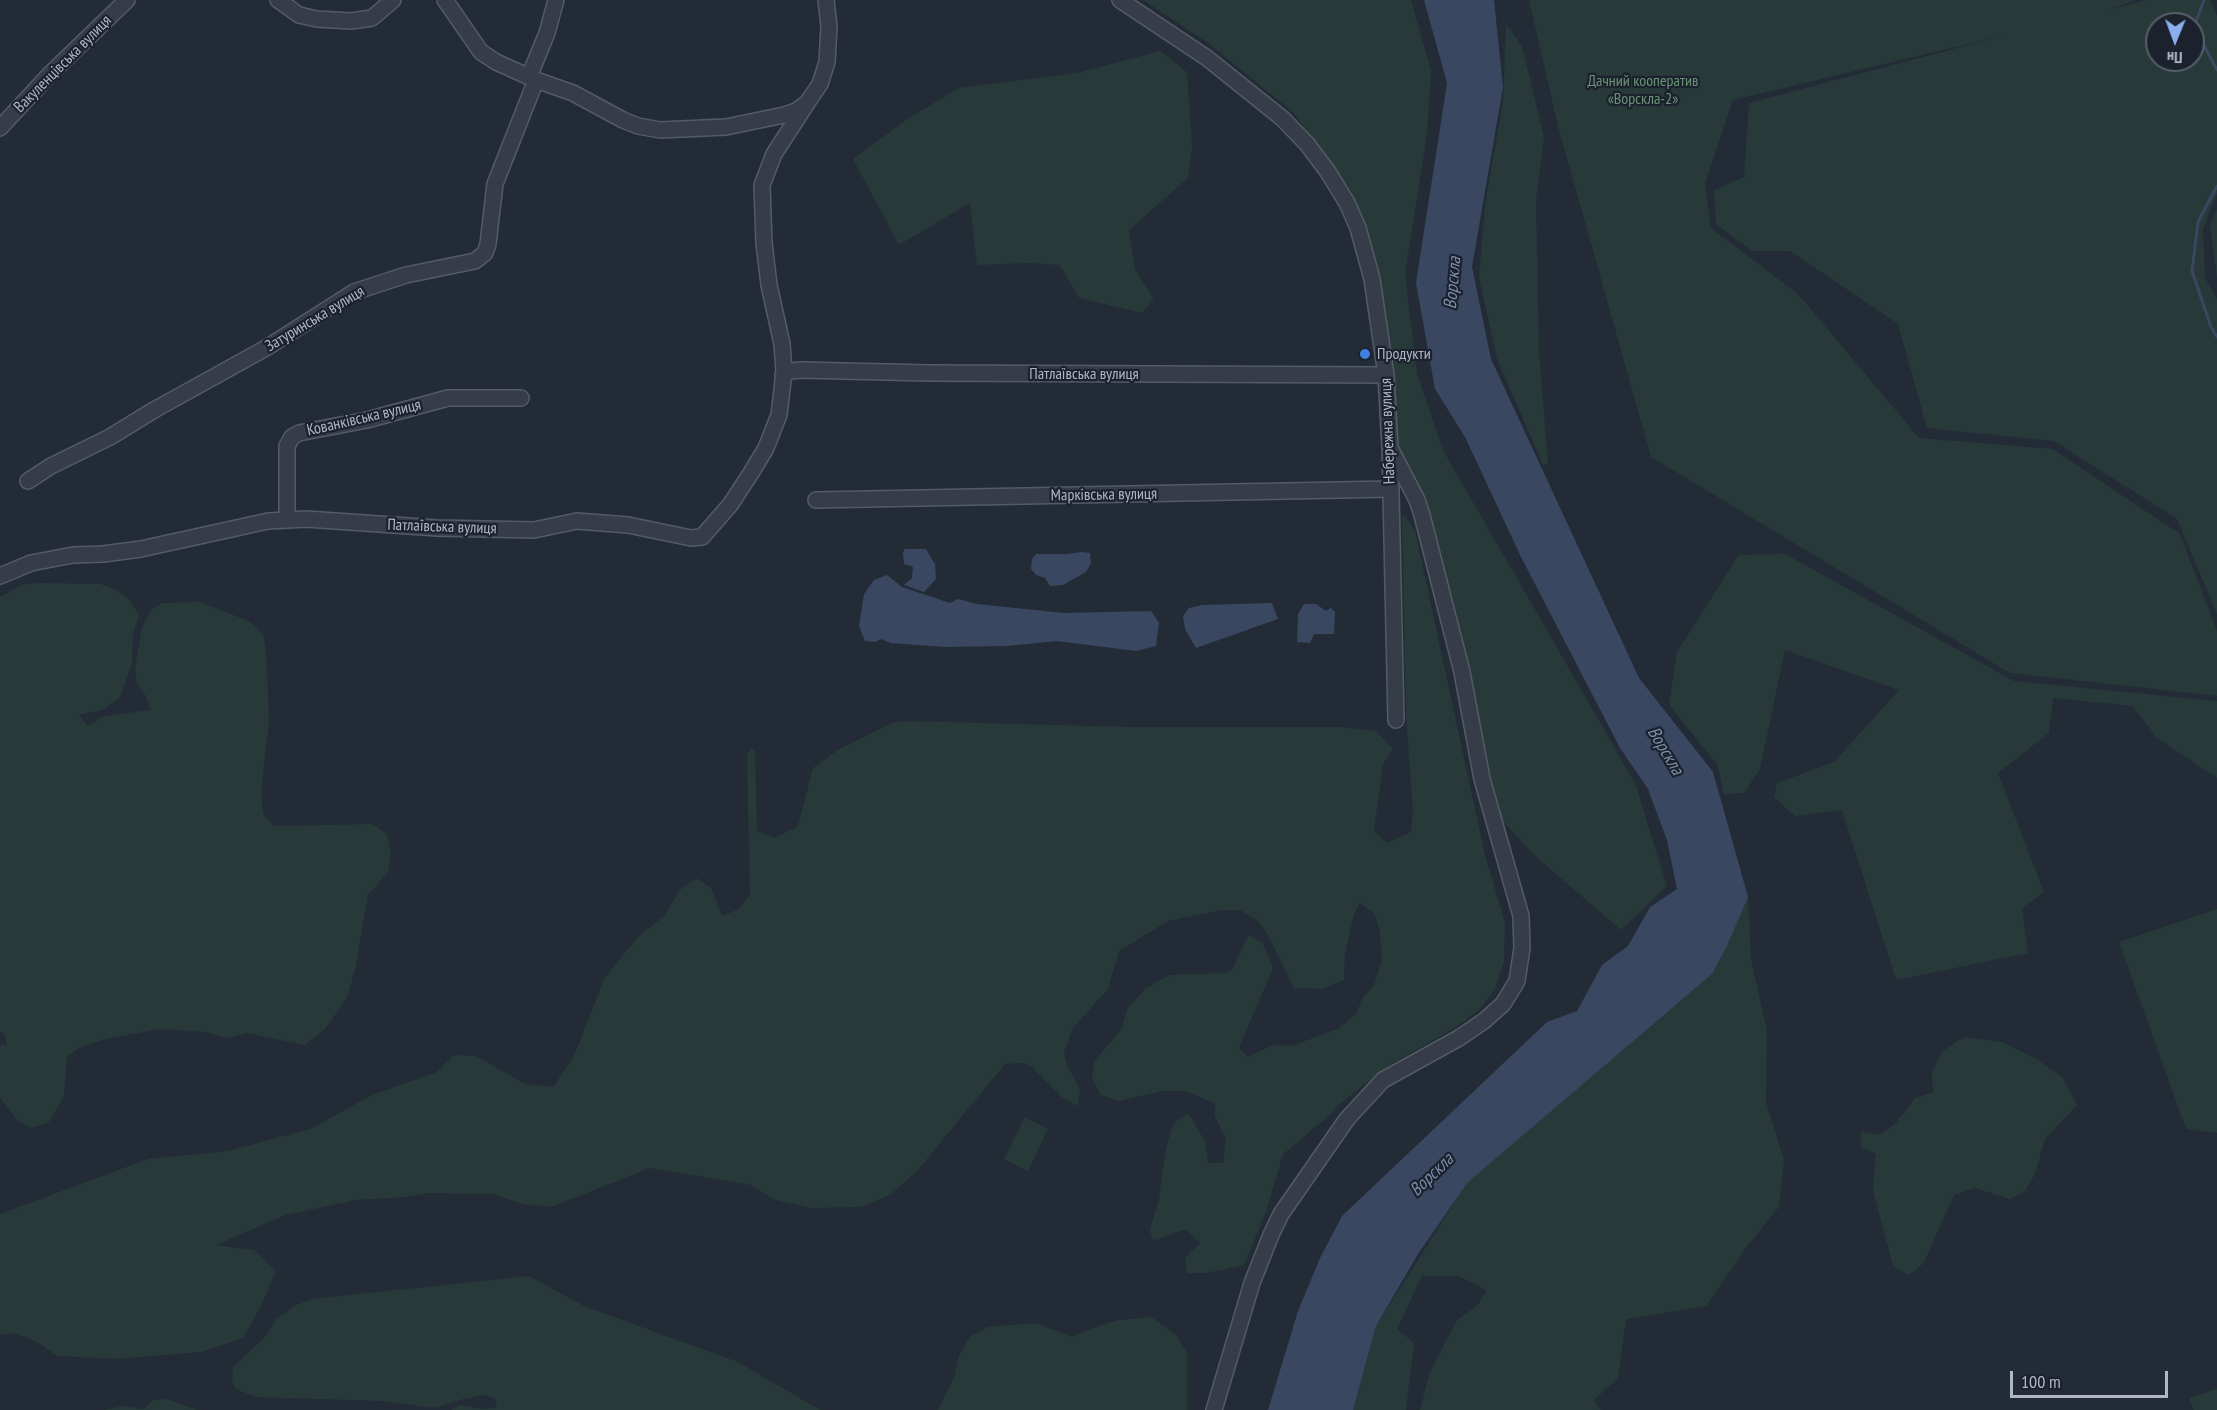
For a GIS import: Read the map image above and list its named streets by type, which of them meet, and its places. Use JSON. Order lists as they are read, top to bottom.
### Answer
{
  "streets": {
    "street": [
      "Вакуленцівська вулиця",
      "Затуринська вулиця",
      "Патлаївська вулиця",
      "Кованківська вулиця",
      "Набережна вулиця",
      "Марківська вулиця"
    ]
  },
  "crossings": [
    ["Патлаївська вулиця", "Кованківська вулиця"],
    ["Патлаївська вулиця", "Набережна вулиця"],
    ["Набережна вулиця", "Марківська вулиця"]
  ],
  "water": ["Ворскла"],
  "parks": ["Дачний кооператив «Ворскла-2»"],
  "places": ["Продукти"],
  "scale_bar": "100 m",
  "north": "bottom"
}
